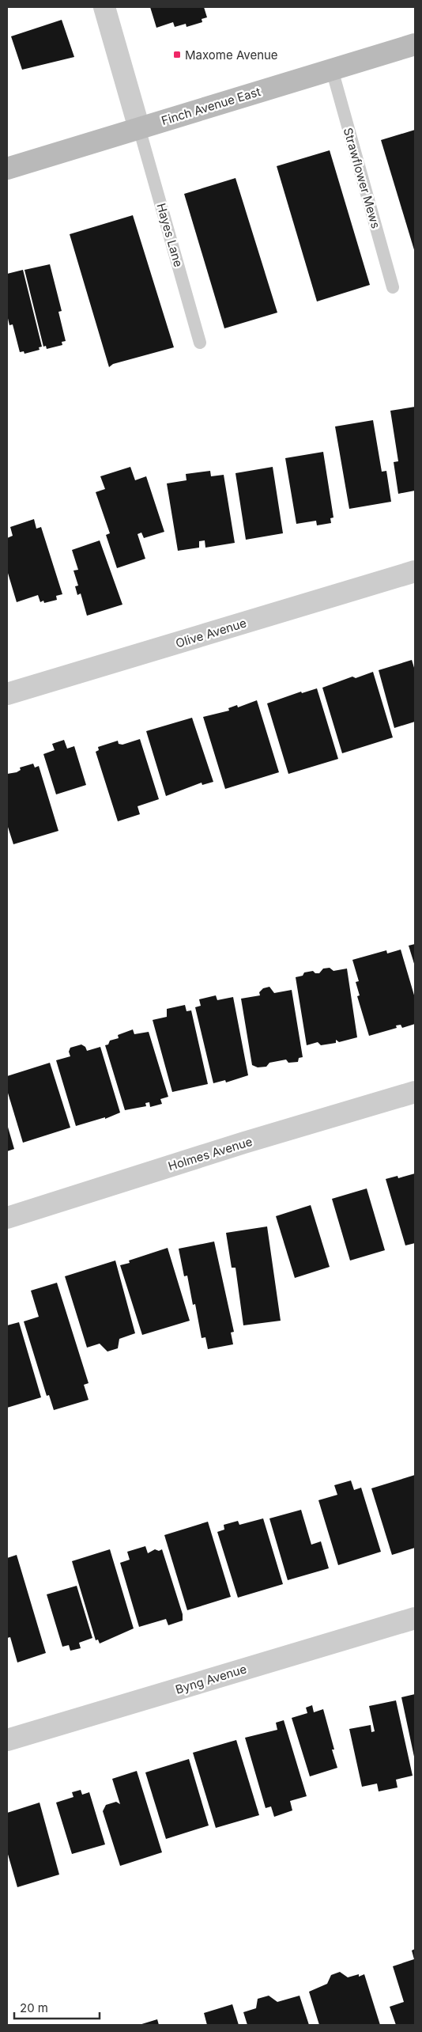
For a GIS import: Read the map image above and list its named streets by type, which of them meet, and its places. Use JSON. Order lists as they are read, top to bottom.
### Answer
{
  "streets": {
    "main road": ["Finch Avenue East"],
    "street": ["Olive Avenue", "Holmes Avenue", "Byng Avenue"],
    "lane": ["Strawflower Mews", "Hayes Lane"]
  },
  "crossings": [
    ["Finch Avenue East", "Strawflower Mews"],
    ["Finch Avenue East", "Hayes Lane"]
  ],
  "places": {
    "transit": ["Maxome Avenue"]
  },
  "scale_bar": "20 m"
}
